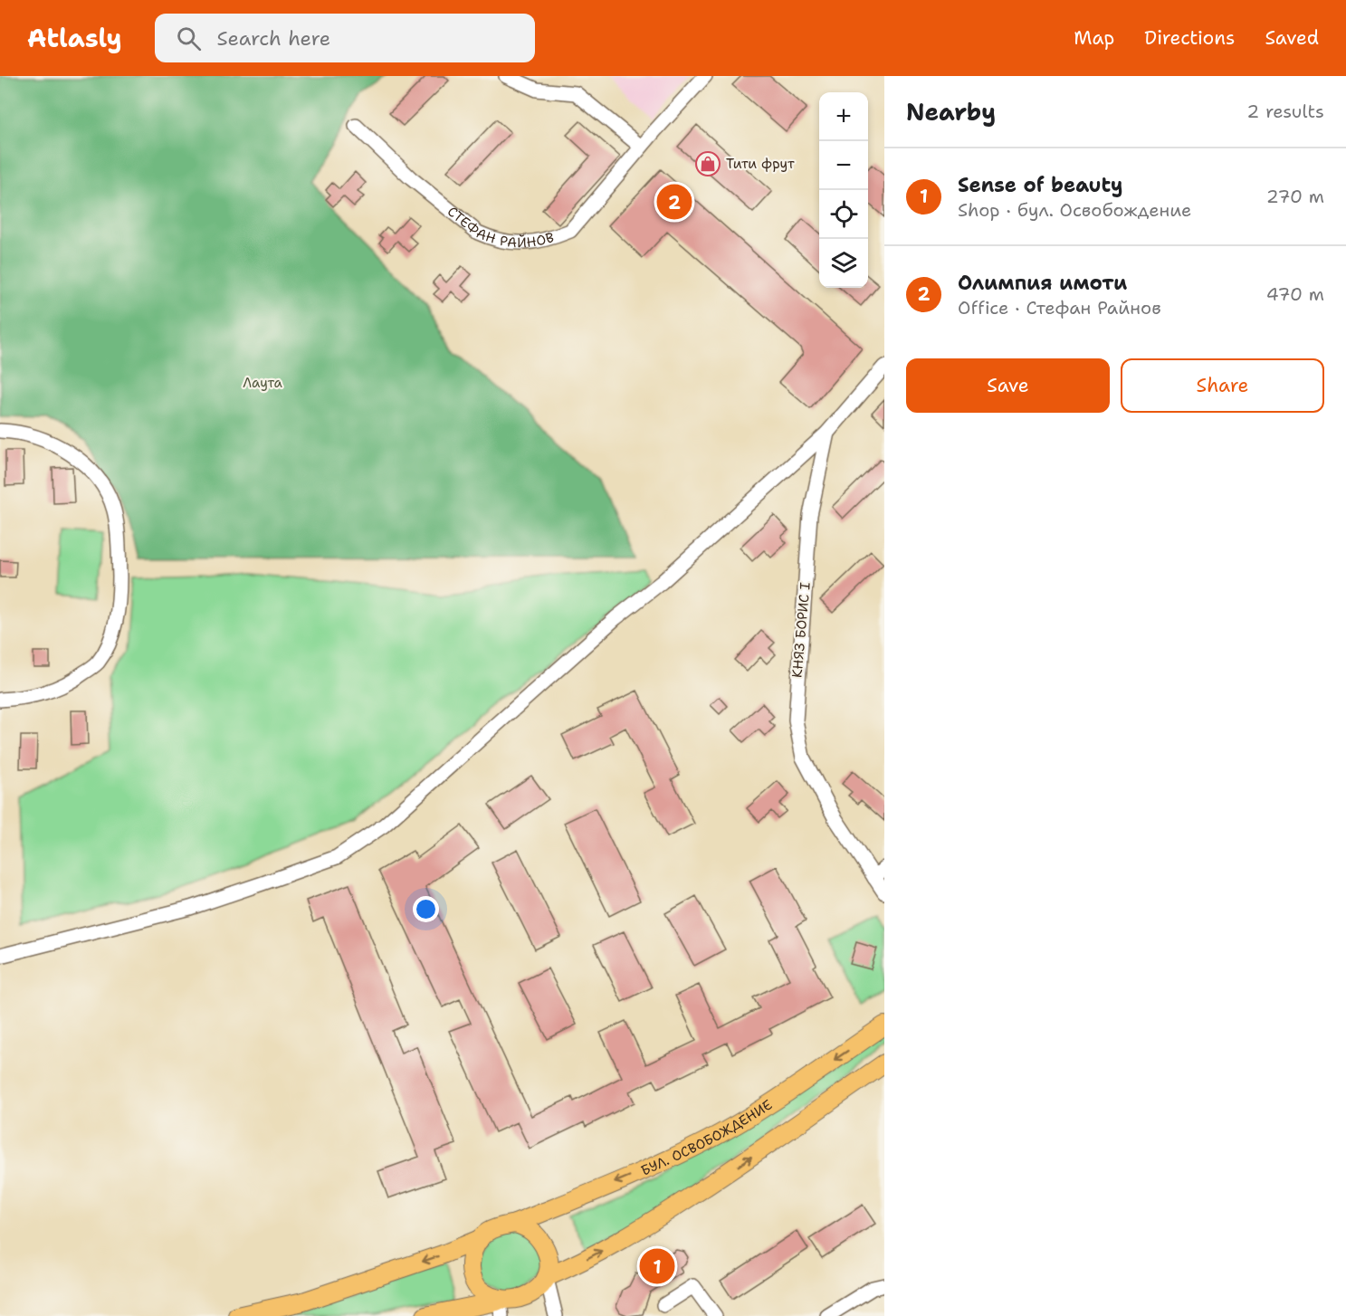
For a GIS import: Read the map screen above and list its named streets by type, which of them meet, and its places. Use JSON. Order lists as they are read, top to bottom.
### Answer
{
  "streets": {
    "main road": ["БУЛ. ОСВОБОЖДЕНИЕ"],
    "street": ["СТЕФАН РАЙНОВ", "КНЯЗ БОРИС I"]
  },
  "parks": ["Лаута"],
  "places": {
    "shop": ["Тити фрут"]
  },
  "page": {
    "header": "Atlasly",
    "search": "Search here",
    "nav": ["Map", "Directions", "Saved"],
    "heading": ["Nearby", "2 results"],
    "map_buttons": ["+", "−"],
    "list": [
      {
        "mark": "1",
        "name": "Sense of beauty",
        "note": "Shop · бул. Освобождение",
        "value": "270 m"
      },
      {
        "mark": "2",
        "name": "Олимпия имоти",
        "note": "Office · Стефан Райнов",
        "value": "470 m"
      }
    ],
    "pins": ["2", "1"],
    "buttons": ["Save", "Share"]
  }
}
